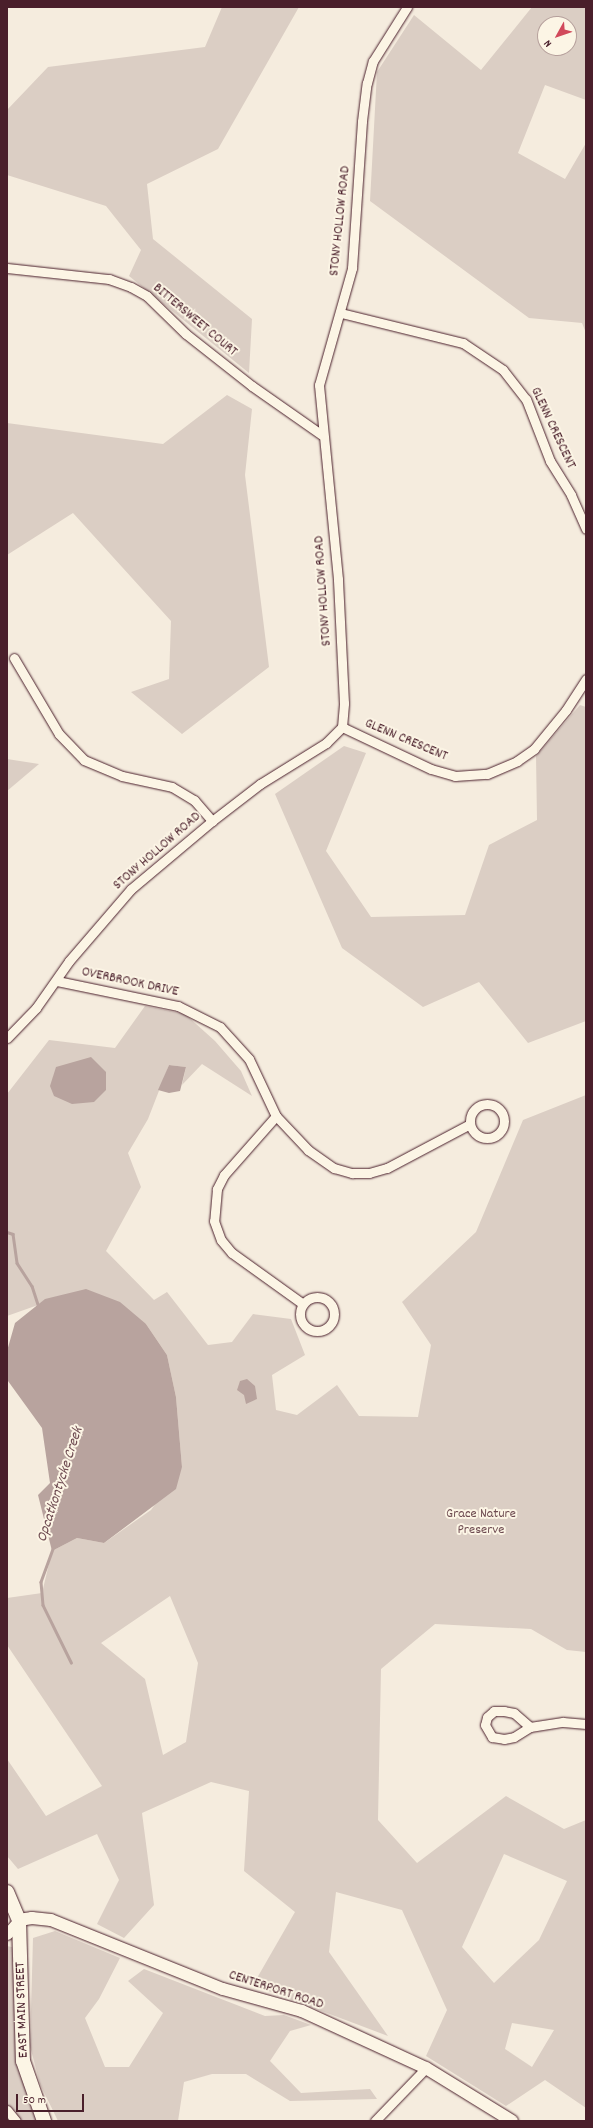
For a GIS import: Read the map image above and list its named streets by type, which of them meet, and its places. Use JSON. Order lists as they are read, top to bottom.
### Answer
{
  "streets": {
    "main road": ["CENTERPORT ROAD", "EAST MAIN STREET"],
    "street": [
      "STONY HOLLOW ROAD",
      "BITTERSWEET COURT",
      "GLENN CRESCENT",
      "OVERBROOK DRIVE"
    ]
  },
  "crossings": [
    ["STONY HOLLOW ROAD", "BITTERSWEET COURT"],
    ["STONY HOLLOW ROAD", "GLENN CRESCENT"],
    ["STONY HOLLOW ROAD", "OVERBROOK DRIVE"],
    ["CENTERPORT ROAD", "EAST MAIN STREET"]
  ],
  "water": ["Opcatkontycke Creek"],
  "parks": ["Grace Nature Preserve"],
  "scale_bar": "50 m",
  "north": "bottom left"
}
